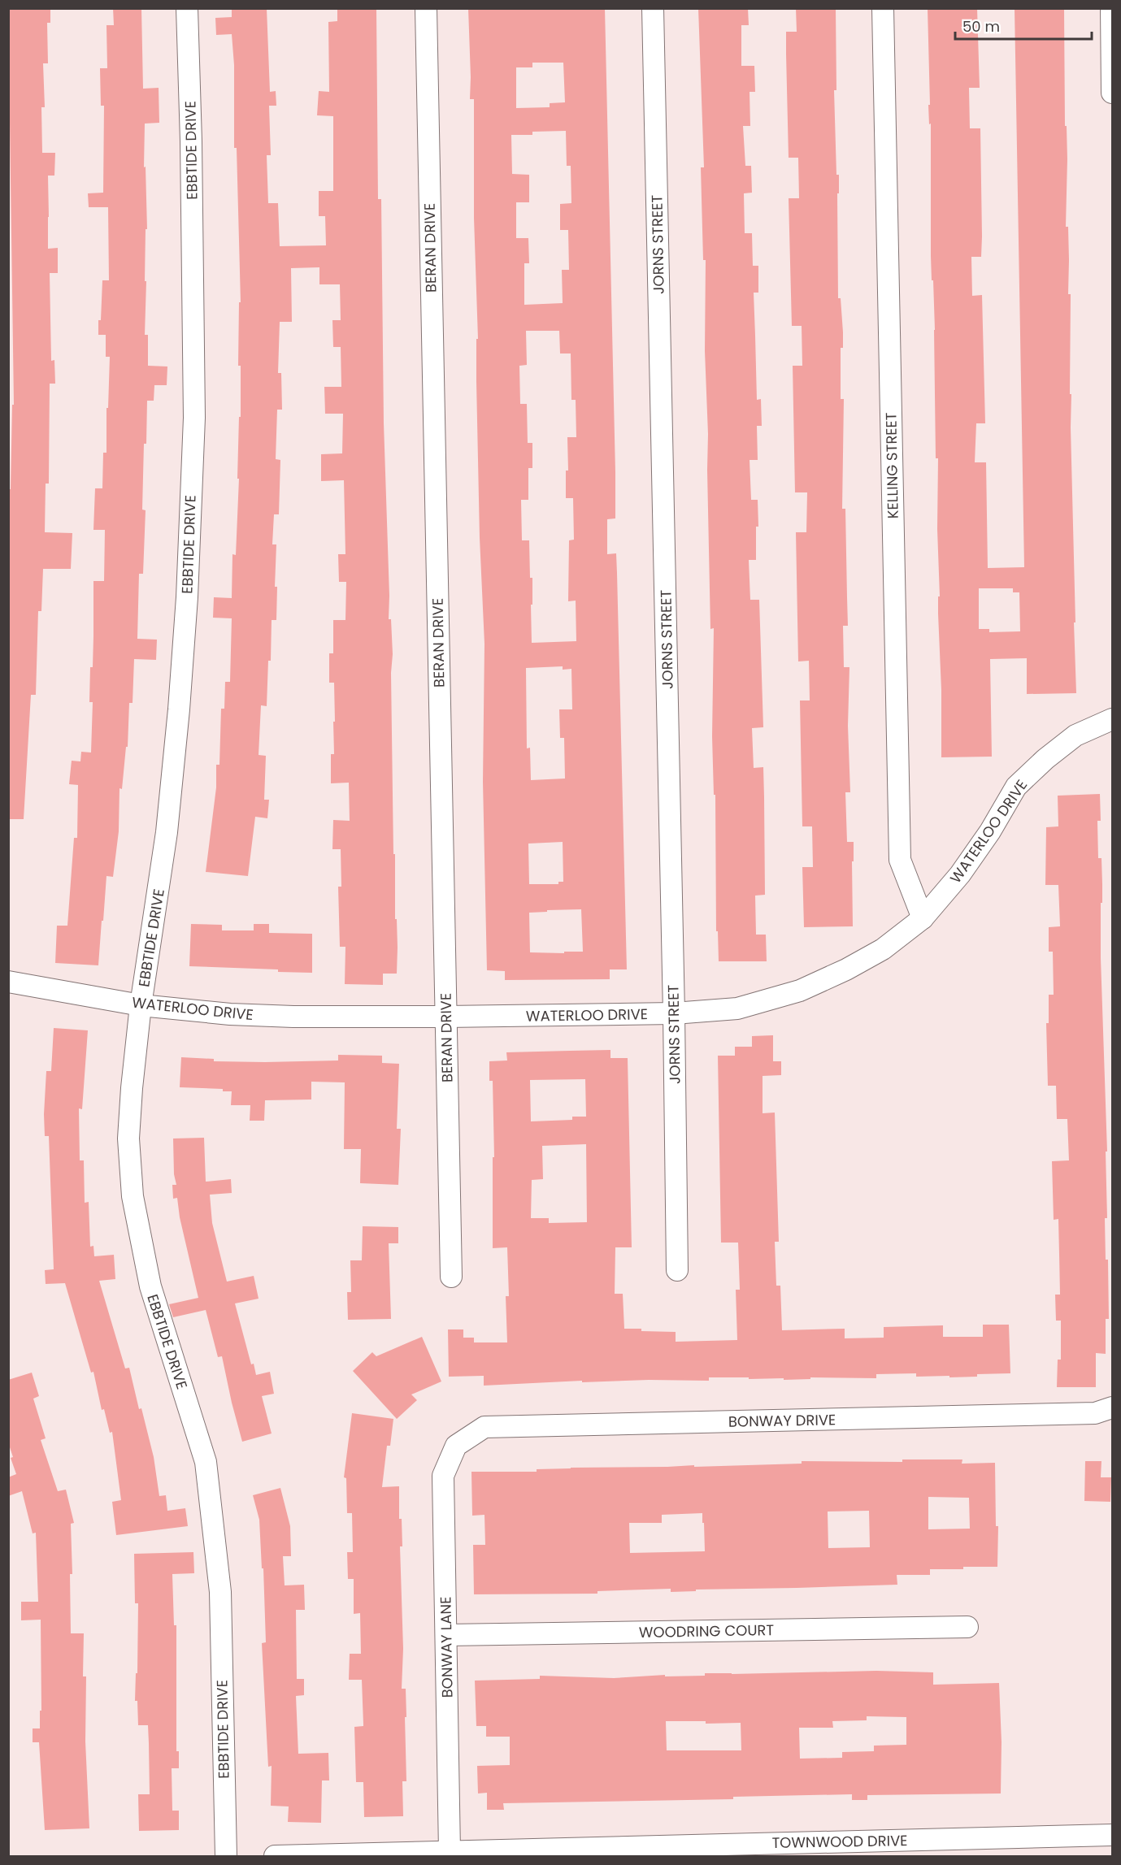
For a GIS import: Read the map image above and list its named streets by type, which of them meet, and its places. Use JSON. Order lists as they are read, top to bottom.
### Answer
{
  "streets": {
    "street": [
      "EBBTIDE DRIVE",
      "JORNS STREET",
      "BERAN DRIVE",
      "KELLING STREET",
      "WATERLOO DRIVE",
      "BONWAY DRIVE",
      "WOODRING COURT",
      "BONWAY LANE",
      "TOWNWOOD DRIVE"
    ]
  },
  "crossings": [
    ["EBBTIDE DRIVE", "WATERLOO DRIVE"],
    ["JORNS STREET", "WATERLOO DRIVE"],
    ["BERAN DRIVE", "WATERLOO DRIVE"],
    ["KELLING STREET", "WATERLOO DRIVE"],
    ["BONWAY DRIVE", "BONWAY LANE"],
    ["WOODRING COURT", "BONWAY LANE"],
    ["BONWAY LANE", "TOWNWOOD DRIVE"]
  ],
  "scale_bar": "50 m"
}
